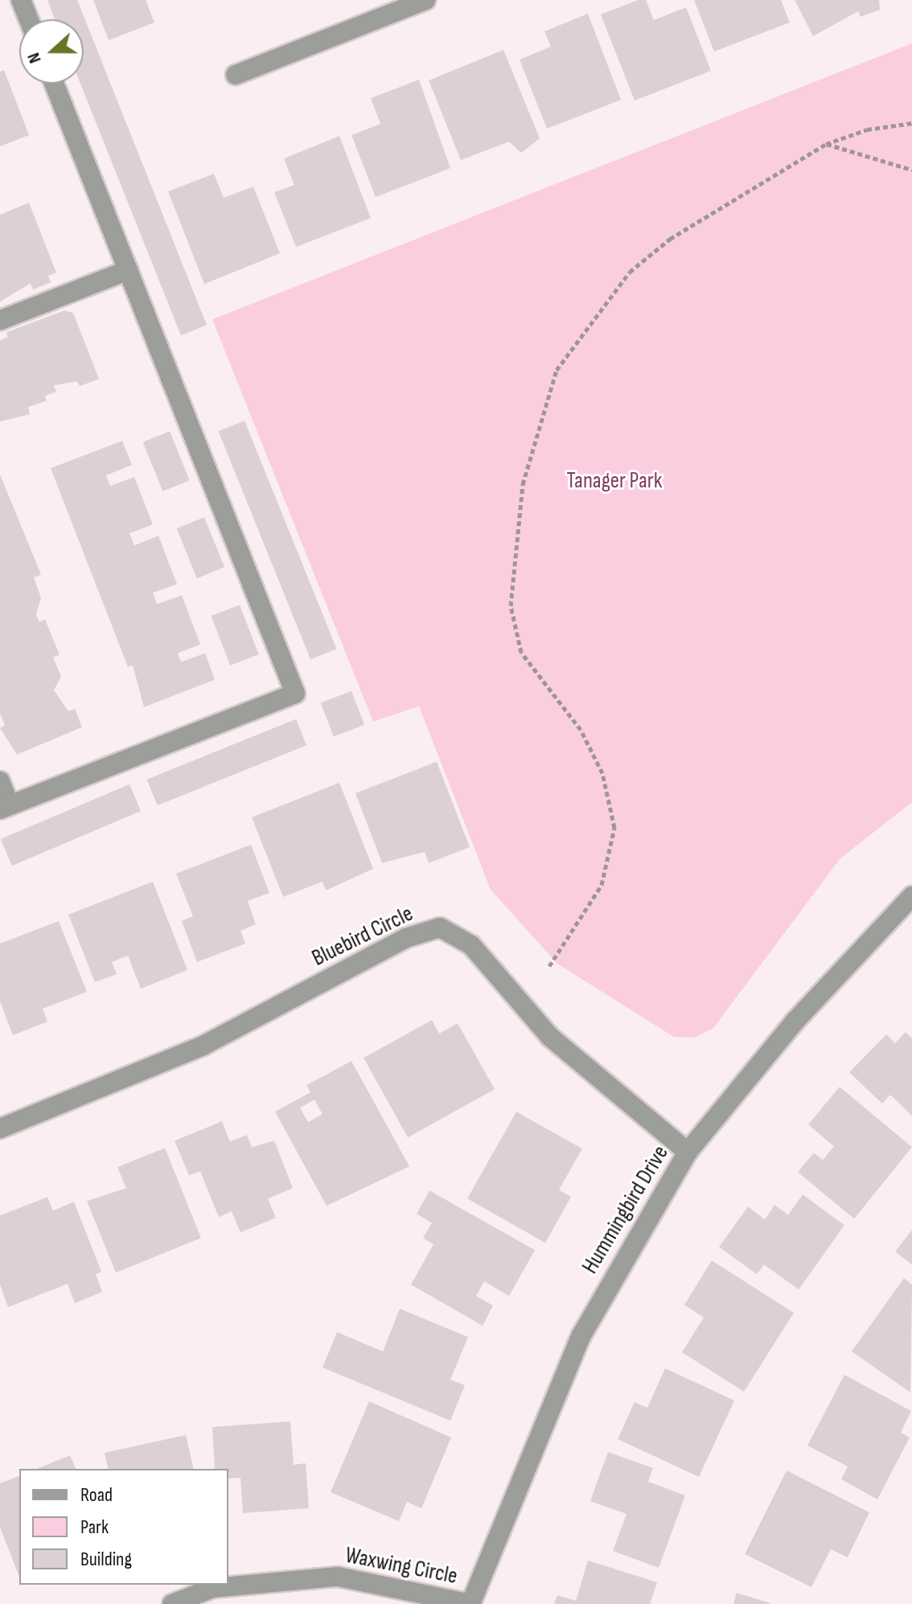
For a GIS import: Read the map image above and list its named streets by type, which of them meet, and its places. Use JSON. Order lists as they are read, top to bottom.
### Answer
{
  "streets": {
    "street": ["Bluebird Circle", "Hummingbird Drive", "Waxwing Circle"]
  },
  "crossings": [
    ["Bluebird Circle", "Hummingbird Drive"],
    ["Hummingbird Drive", "Waxwing Circle"]
  ],
  "parks": ["Tanager Park"],
  "legend": ["Road", "Park", "Building"],
  "north": "left"
}
